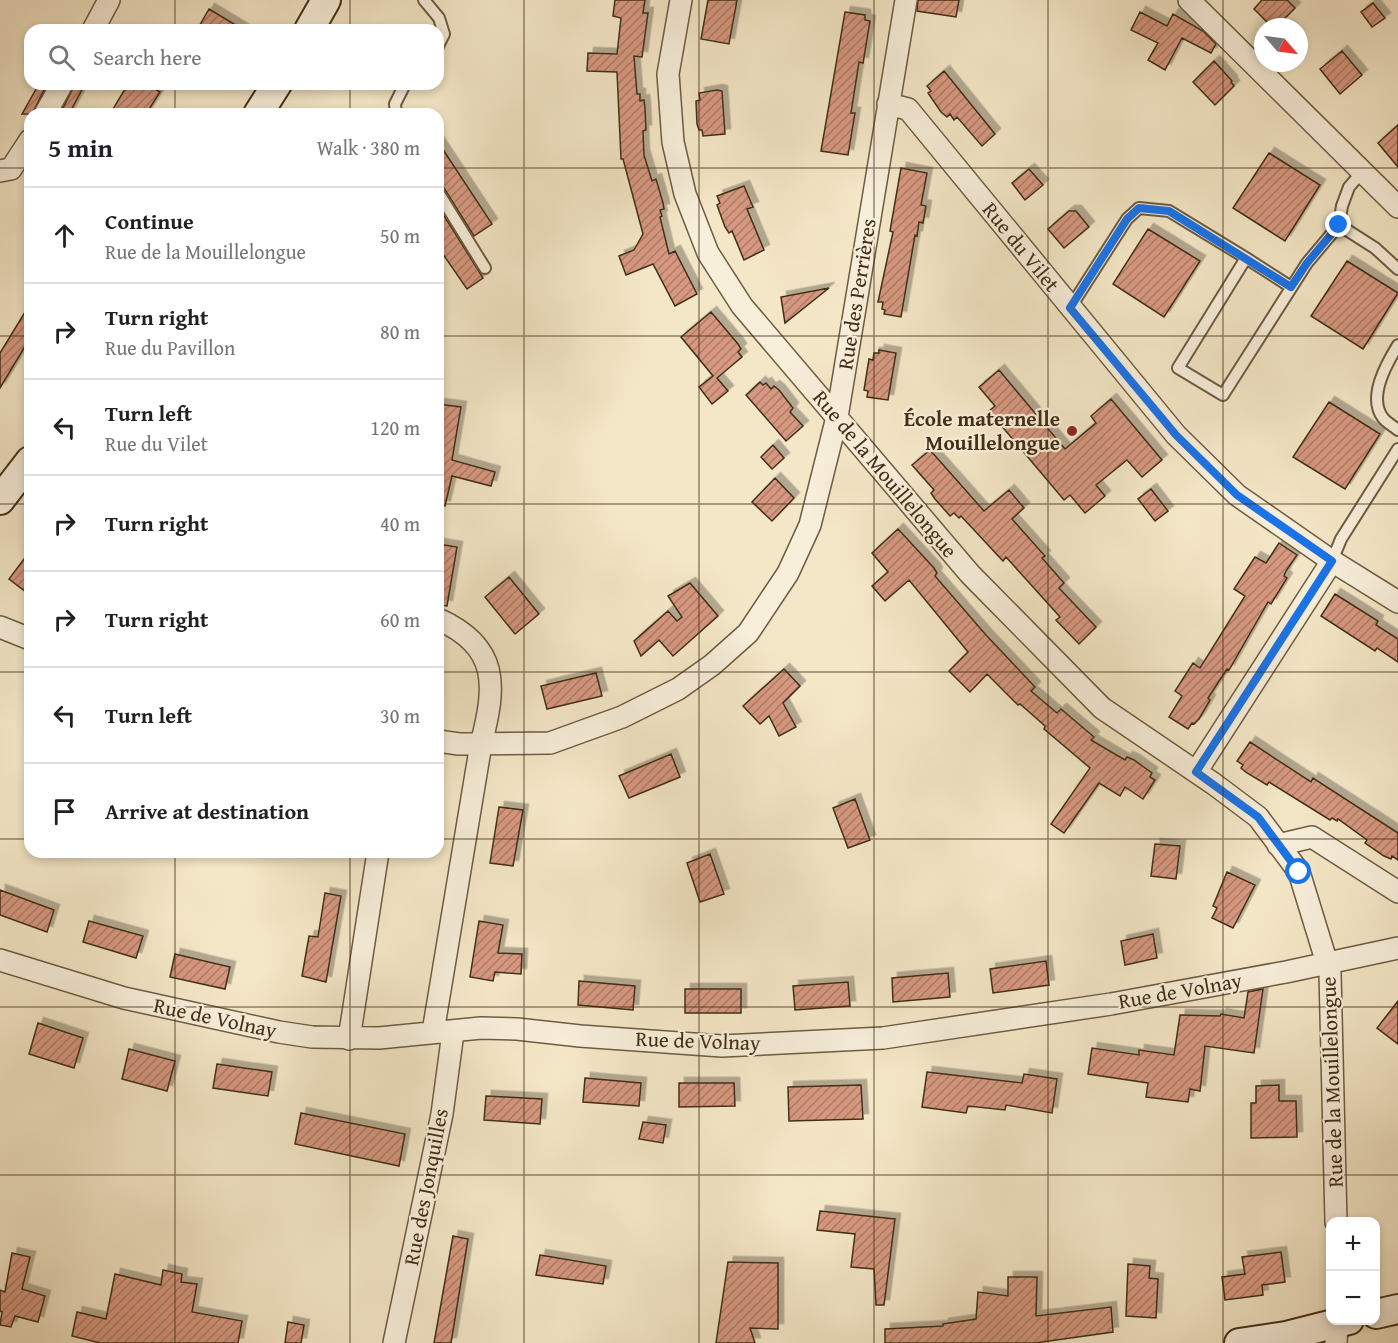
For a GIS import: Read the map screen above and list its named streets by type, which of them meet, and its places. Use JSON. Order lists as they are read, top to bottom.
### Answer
{
  "streets": {
    "street": [
      "Rue du Vilet",
      "Rue des Perrières",
      "Rue de la Mouillelongue",
      "Rue de Volnay",
      "Rue des Jonquilles"
    ]
  },
  "crossings": [
    ["Rue du Vilet", "Rue des Perrières"],
    ["Rue des Perrières", "Rue de la Mouillelongue"],
    ["Rue des Perrières", "Rue des Jonquilles"],
    ["Rue de la Mouillelongue", "Rue de Volnay"],
    ["Rue de Volnay", "Rue des Jonquilles"]
  ],
  "places": ["École maternelle Mouillelongue"],
  "north": "bottom right",
  "page": {
    "search": "Search here",
    "heading": ["5 min", "Walk · 380 m"],
    "list": [
      ["Continue", "Rue de la Mouillelongue", "50 m"],
      ["Turn right", "Rue du Pavillon", "80 m"],
      ["Turn left", "Rue du Vilet", "120 m"],
      ["Turn right", "40 m"],
      ["Turn right", "60 m"],
      ["Turn left", "30 m"],
      "Arrive at destination"
    ],
    "map_buttons": ["+", "−"]
  }
}
